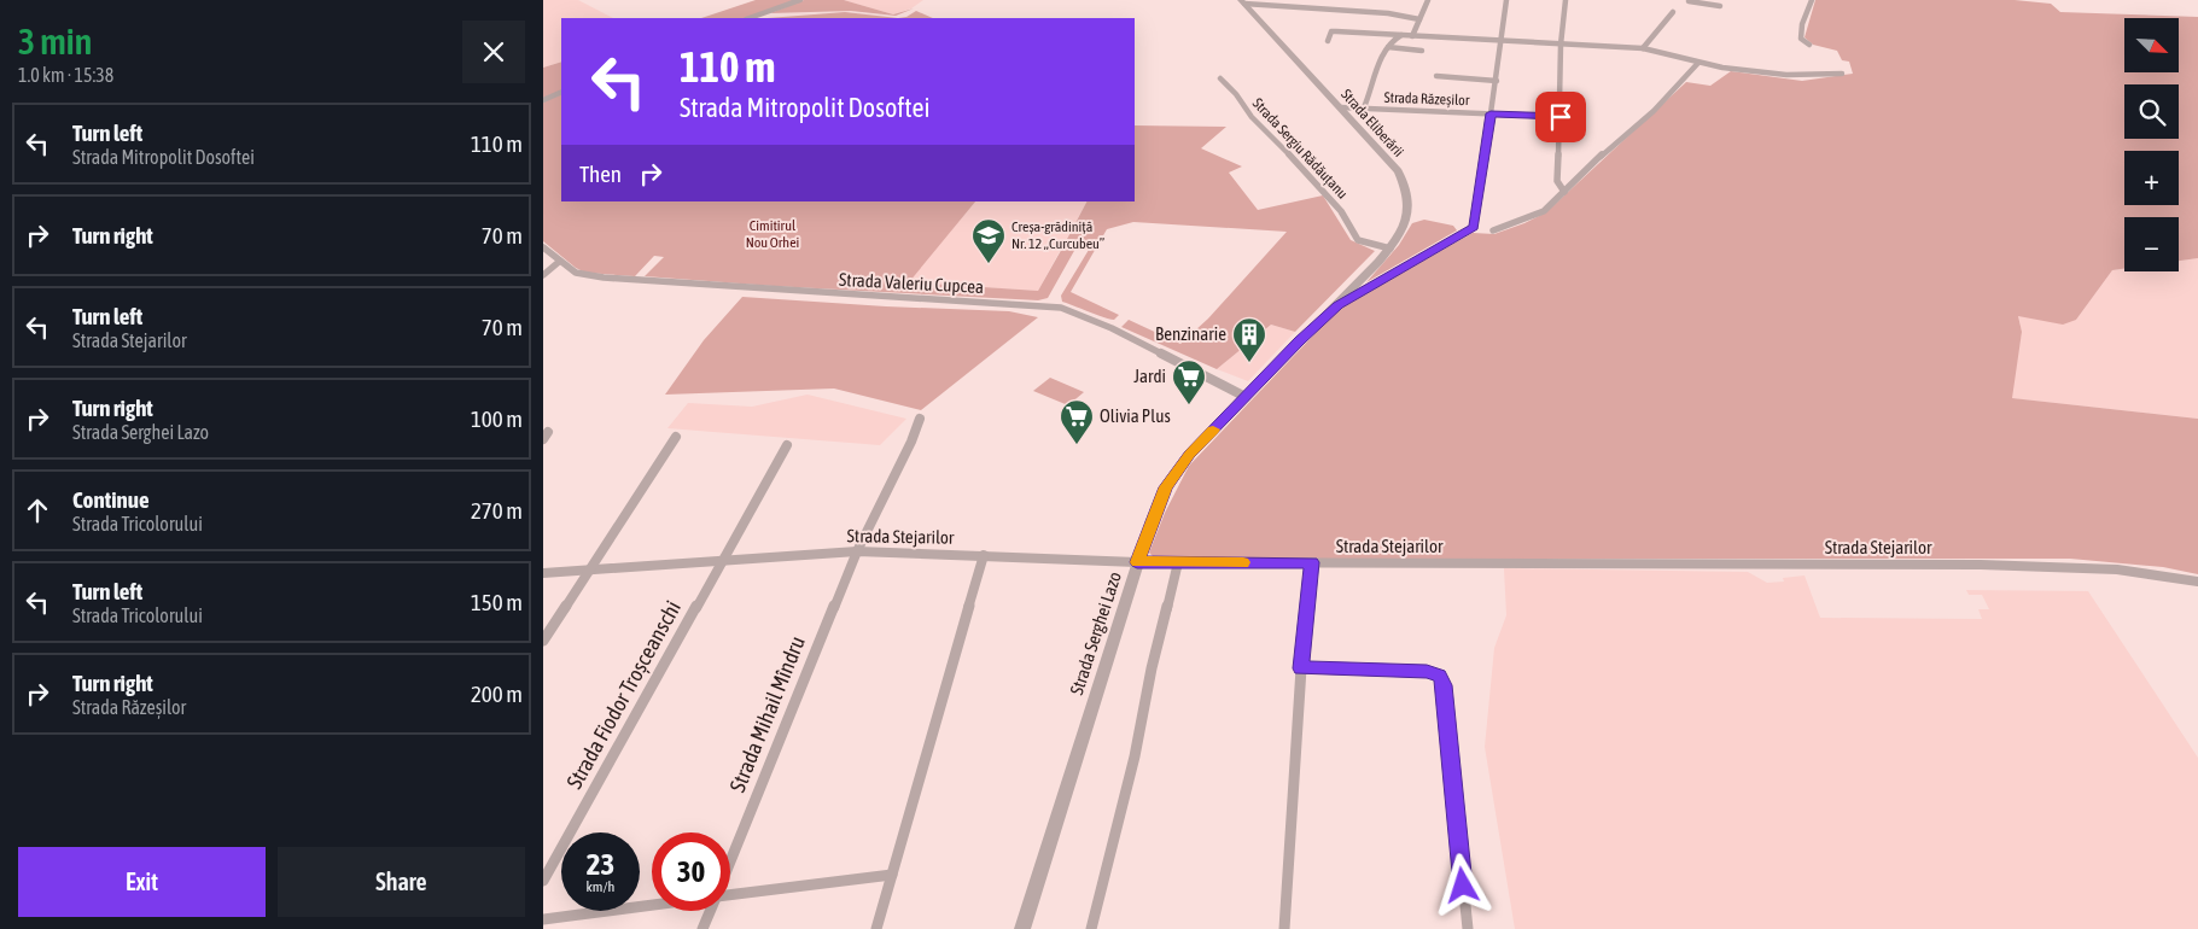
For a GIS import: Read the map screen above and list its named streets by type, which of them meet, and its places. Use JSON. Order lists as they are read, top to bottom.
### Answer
{
  "streets": {
    "street": [
      "Strada Răzeșilor",
      "Strada Eliberării",
      "Strada Sergiu Rădăuțanu",
      "Strada Valeriu Cupcea",
      "Strada Stejarilor",
      "Strada Serghei Lazo",
      "Strada Fiodor Troșceanschi",
      "Strada Mihail Mîndru"
    ]
  },
  "crossings": [
    ["Strada Răzeșilor", "Strada Eliberării"],
    ["Strada Eliberării", "Strada Sergiu Rădăuțanu"],
    ["Strada Eliberării", "Strada Serghei Lazo"],
    ["Strada Valeriu Cupcea", "Strada Serghei Lazo"],
    ["Strada Stejarilor", "Strada Serghei Lazo"],
    ["Strada Stejarilor", "Strada Fiodor Troșceanschi"],
    ["Strada Stejarilor", "Strada Mihail Mîndru"]
  ],
  "parks": ["Cimitirul Nou Orhei"],
  "places": {
    "school or university": ["Creșa-grădiniță Nr. 12 „Curcubeu”"],
    "building": ["Benzinarie"],
    "supermarket": ["Jardi", "Olivia Plus"]
  },
  "north": "bottom right",
  "page": {
    "heading": ["3 min", "1.0 km · 15:38"],
    "map_buttons": ["+", "−"],
    "turn": ["110 m", "Strada Mitropolit Dosoftei"],
    "list": [
      {
        "name": "Turn left",
        "note": "Strada Mitropolit Dosoftei",
        "value": "110 m"
      },
      {
        "name": "Turn right",
        "value": "70 m"
      },
      {
        "name": "Turn left",
        "note": "Strada Stejarilor",
        "value": "70 m"
      },
      {
        "name": "Turn right",
        "note": "Strada Serghei Lazo",
        "value": "100 m"
      },
      {
        "name": "Continue",
        "note": "Strada Tricolorului",
        "value": "270 m"
      },
      {
        "name": "Turn left",
        "note": "Strada Tricolorului",
        "value": "150 m"
      },
      {
        "name": "Turn right",
        "note": "Strada Răzeșilor",
        "value": "200 m"
      }
    ],
    "then": "Then",
    "speed": "23 km/h",
    "limit": "30",
    "buttons": ["Exit", "Share"]
  }
}
